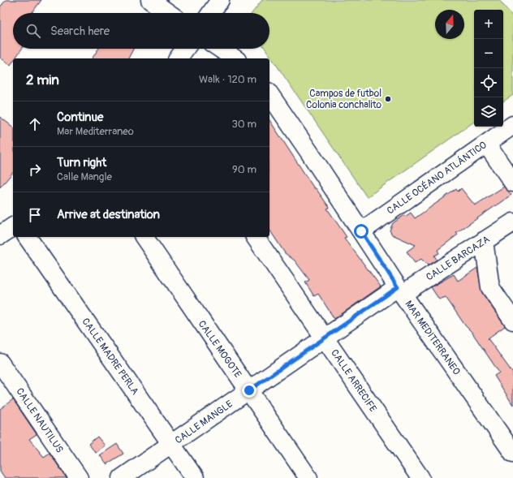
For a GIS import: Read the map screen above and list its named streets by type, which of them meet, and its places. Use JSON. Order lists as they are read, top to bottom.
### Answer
{
  "streets": {
    "street": [
      "CALLE OCÉANO ATLÁNTICO",
      "CALLE BARCAZA",
      "MAR MEDITERRANEO",
      "CALLE MOGOTE",
      "CALLE MADRE PERLA",
      "CALLE ARRECIFE",
      "CALLE NAUTILUS",
      "CALLE MANGLE"
    ]
  },
  "crossings": [
    ["CALLE OCÉANO ATLÁNTICO", "MAR MEDITERRANEO"],
    ["CALLE BARCAZA", "MAR MEDITERRANEO"],
    ["CALLE BARCAZA", "CALLE MANGLE"],
    ["MAR MEDITERRANEO", "CALLE MANGLE"],
    ["CALLE MOGOTE", "CALLE MANGLE"],
    ["CALLE MADRE PERLA", "CALLE MANGLE"],
    ["CALLE ARRECIFE", "CALLE MANGLE"]
  ],
  "places": ["Campos de futbol Colonia conchalito"],
  "north": "top",
  "page": {
    "map_buttons": ["+", "−"],
    "search": "Search here",
    "heading": ["2 min", "Walk · 120 m"],
    "list": [
      ["Continue", "Mar Mediterraneo", "30 m"],
      ["Turn right", "Calle Mangle", "90 m"],
      "Arrive at destination"
    ]
  }
}
